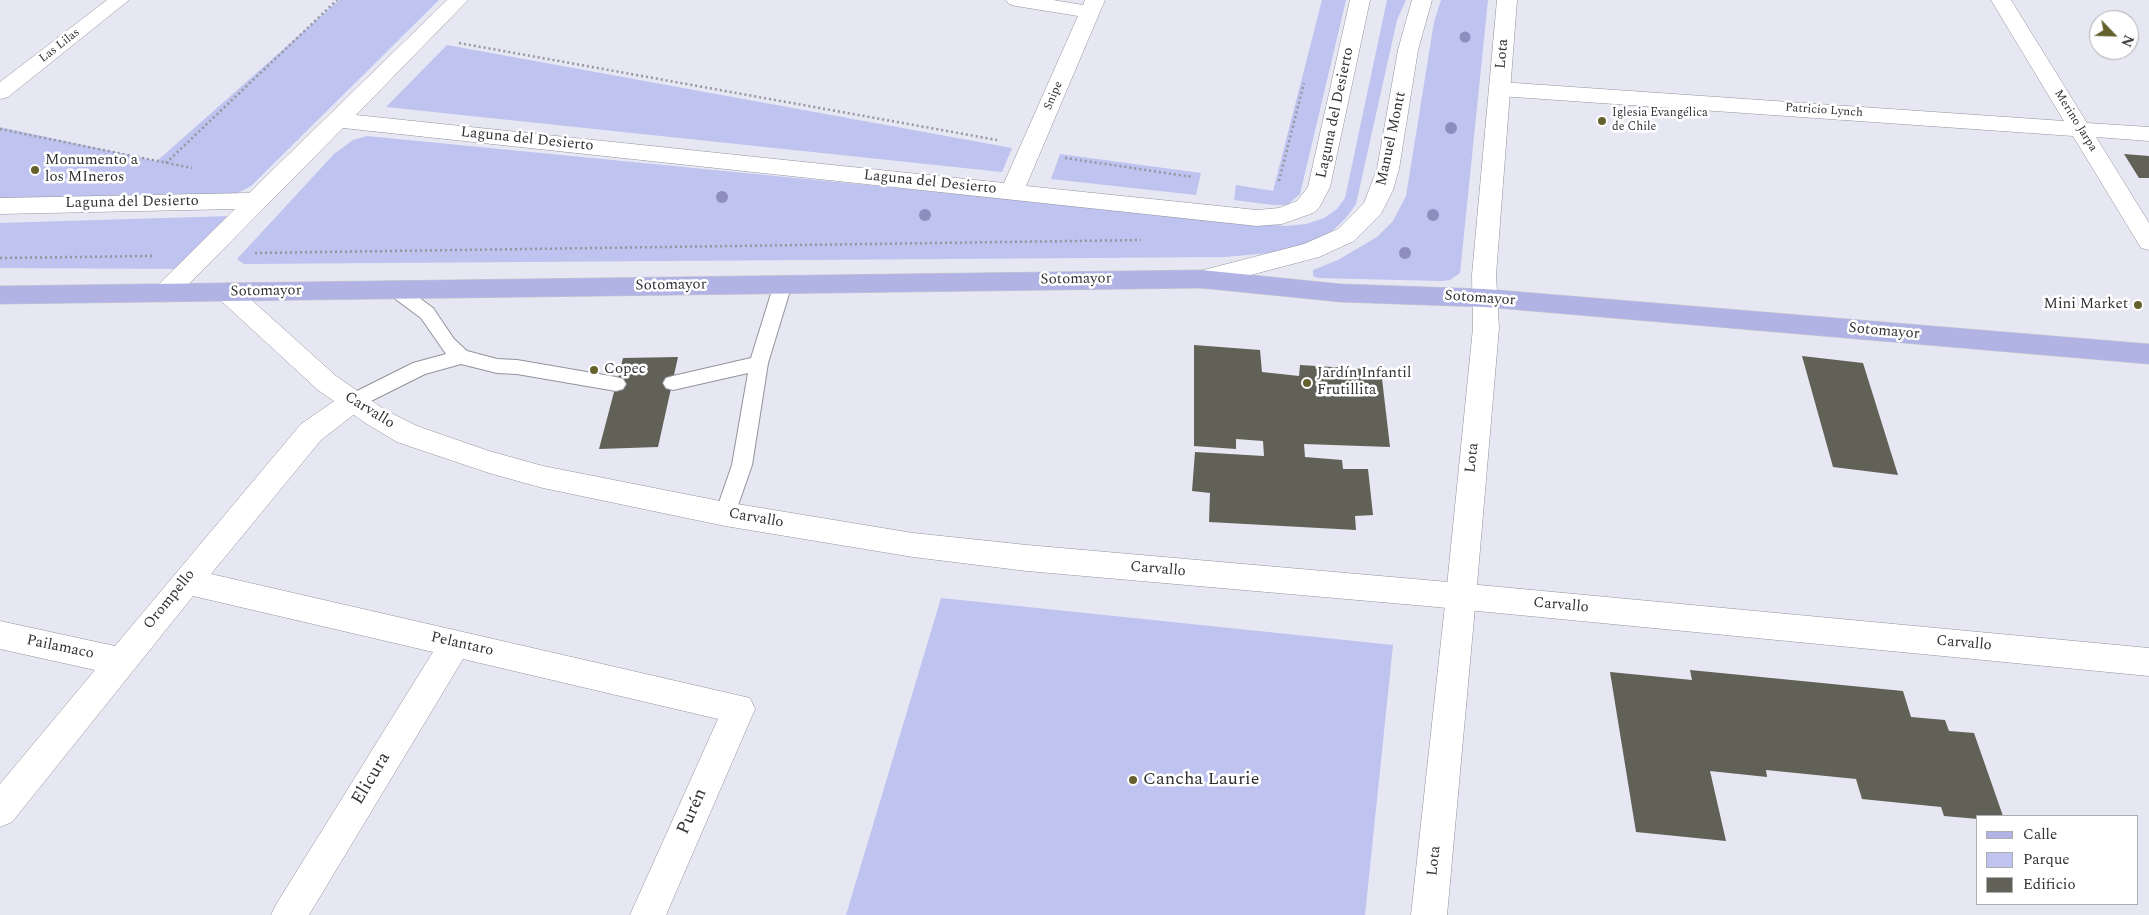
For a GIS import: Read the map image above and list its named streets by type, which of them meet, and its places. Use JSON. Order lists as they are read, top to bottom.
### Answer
{
  "streets": {
    "main road": ["Sotomayor"],
    "street": [
      "Las Lilas",
      "Lota",
      "Snipe",
      "Patricio Lynch",
      "Laguna del Desierto",
      "Merino Jarpa",
      "Manuel Montt",
      "Carvallo",
      "Orompello",
      "Pelantaro",
      "Pailamaco",
      "Elicura",
      "Purén"
    ]
  },
  "crossings": [
    ["Lota", "Patricio Lynch"],
    ["Lota", "Sotomayor"],
    ["Lota", "Carvallo"],
    ["Snipe", "Laguna del Desierto"],
    ["Patricio Lynch", "Merino Jarpa"],
    ["Manuel Montt", "Sotomayor"],
    ["Sotomayor", "Carvallo"],
    ["Carvallo", "Orompello"],
    ["Orompello", "Pelantaro"],
    ["Orompello", "Pailamaco"],
    ["Pelantaro", "Elicura"],
    ["Pelantaro", "Purén"]
  ],
  "places": [
    "Iglesia Evangélica de Chile",
    "Monumento a los MIneros",
    "Mini Market",
    "Copec",
    "Jardín Infantil Frutillita",
    "Cancha Laurie"
  ],
  "legend": ["Calle", "Parque", "Edificio"],
  "north": "bottom right"
}
